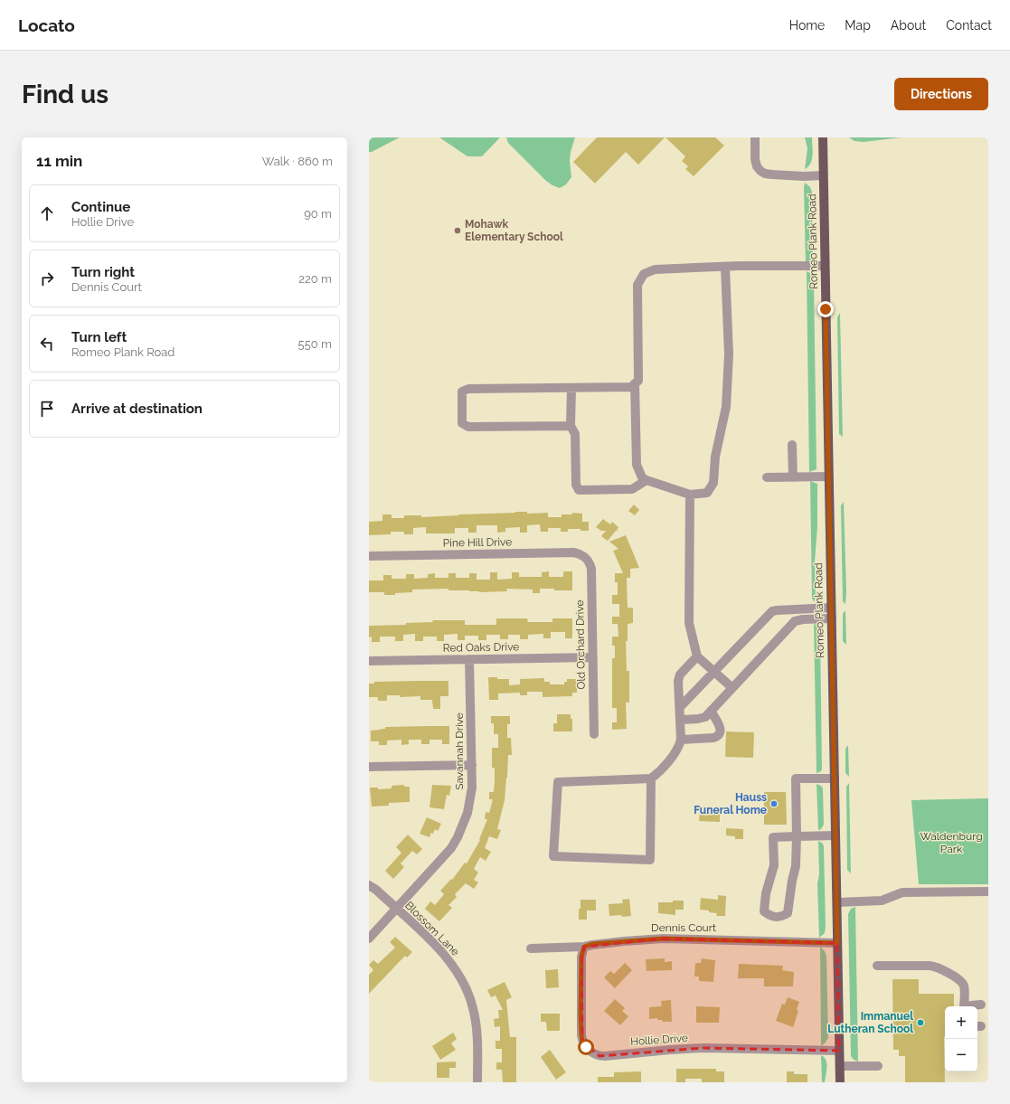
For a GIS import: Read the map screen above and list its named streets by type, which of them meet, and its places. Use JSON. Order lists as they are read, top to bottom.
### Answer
{
  "streets": {
    "main road": ["Romeo Plank Road"],
    "street": [
      "Pine Hill Drive",
      "Old Orchard Drive",
      "Red Oaks Drive",
      "Savannah Drive",
      "Dennis Court",
      "Blossom Lane",
      "Hollie Drive"
    ]
  },
  "crossings": [
    ["Romeo Plank Road", "Dennis Court"],
    ["Romeo Plank Road", "Hollie Drive"],
    ["Pine Hill Drive", "Old Orchard Drive"],
    ["Old Orchard Drive", "Red Oaks Drive"],
    ["Red Oaks Drive", "Savannah Drive"],
    ["Savannah Drive", "Blossom Lane"],
    ["Dennis Court", "Hollie Drive"]
  ],
  "parks": ["Waldenburg Park"],
  "places": ["Mohawk Elementary School", "Hauss Funeral Home", "Immanuel Lutheran School"],
  "page": {
    "header": "Locato",
    "nav": [
      "Home",
      "Map",
      "About",
      "Contact"
    ],
    "buttons": "Directions",
    "title": "Find us",
    "heading": ["11 min", "Walk · 860 m"],
    "list": [
      ["Continue", "Hollie Drive", "90 m"],
      ["Turn right", "Dennis Court", "220 m"],
      ["Turn left", "Romeo Plank Road", "550 m"],
      "Arrive at destination"
    ],
    "map_buttons": ["+", "−"]
  }
}
